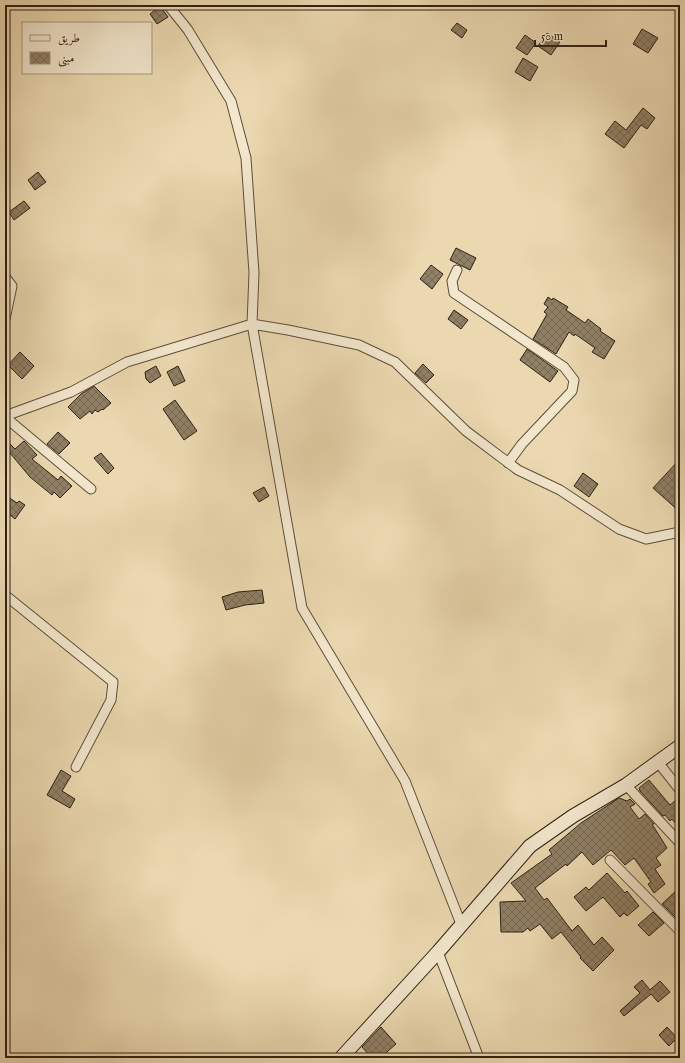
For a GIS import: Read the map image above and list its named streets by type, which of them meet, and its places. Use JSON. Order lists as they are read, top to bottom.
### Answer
{
  "legend": ["طريق", "مبنى"],
  "scale_bar": "50 m"
}
